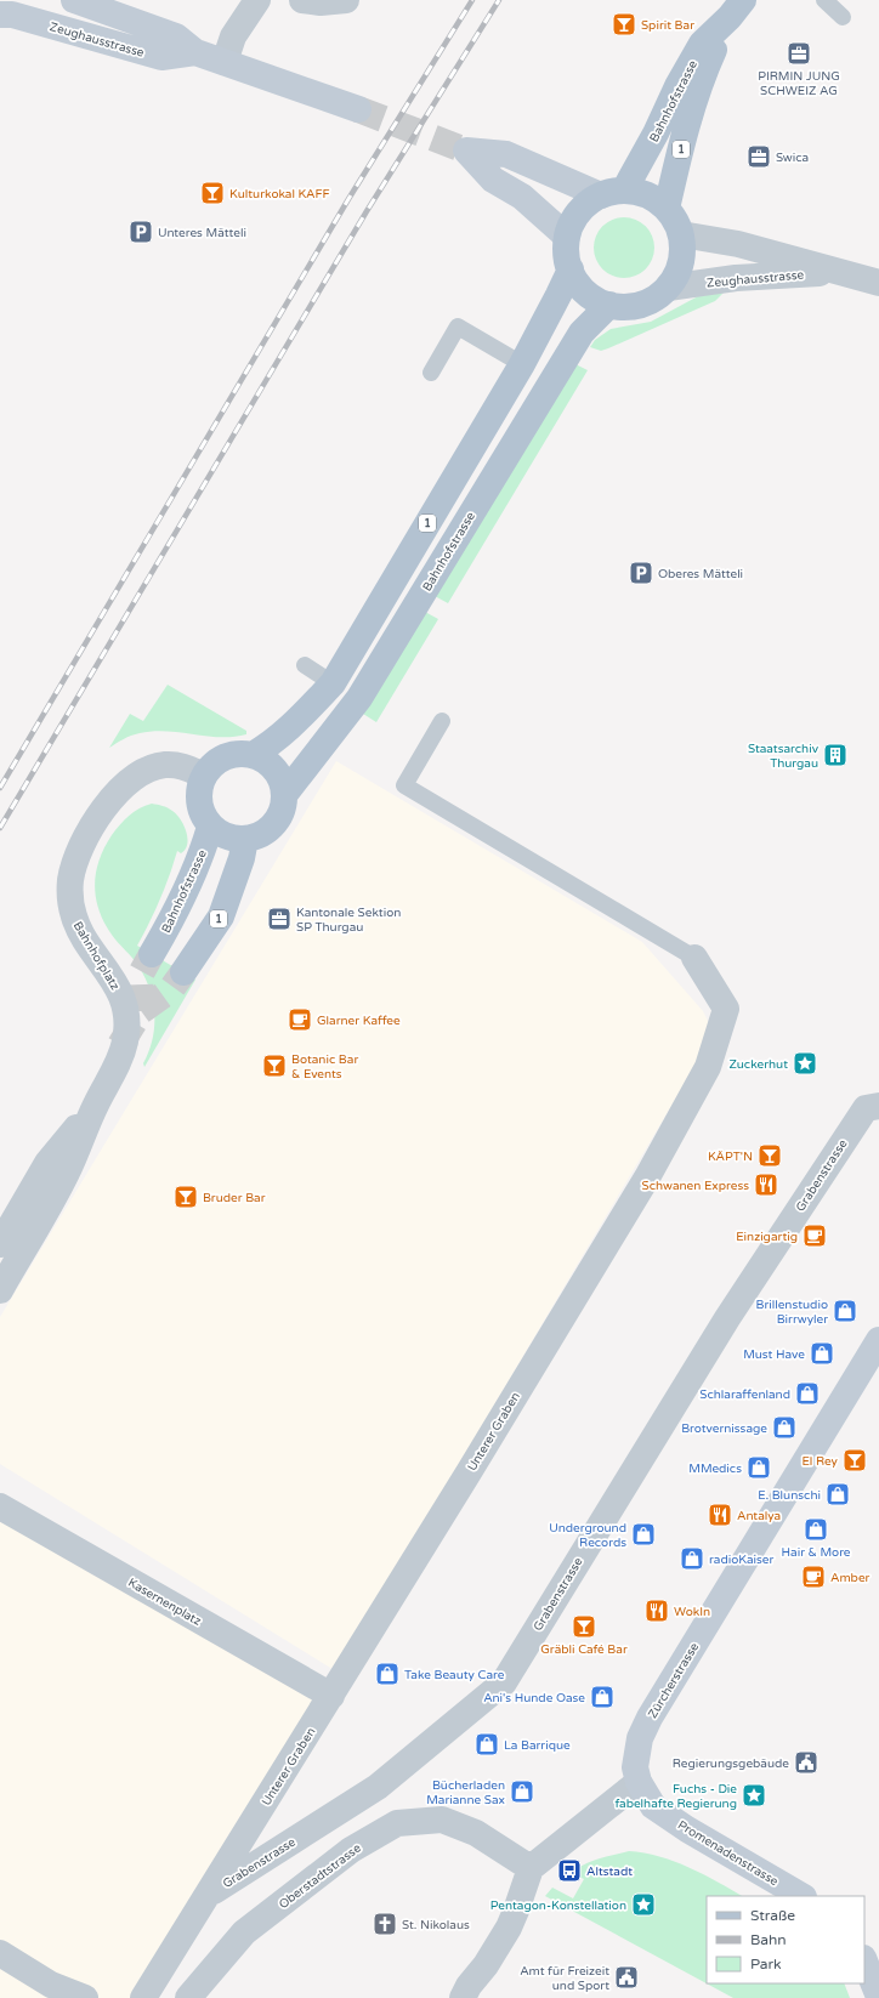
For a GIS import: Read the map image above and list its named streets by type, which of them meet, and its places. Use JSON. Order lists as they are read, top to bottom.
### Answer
{
  "streets": {
    "main road": [
      "Zeughausstrasse",
      "Bahnhofstrasse",
      "1",
      "Zürcherstrasse",
      "Promenadenstrasse"
    ],
    "street": [
      "Bahnhofplatz",
      "Grabenstrasse",
      "Unterer Graben",
      "Kasernenplatz",
      "Oberstadtstrasse"
    ]
  },
  "crossings": [
    ["Zeughausstrasse", "Bahnhofstrasse"],
    ["Zeughausstrasse", "1"],
    ["Bahnhofstrasse", "1"],
    ["Bahnhofstrasse", "Bahnhofplatz"],
    ["1", "Bahnhofplatz"],
    ["Grabenstrasse", "Unterer Graben"],
    ["Unterer Graben", "Kasernenplatz"],
    ["Zürcherstrasse", "Promenadenstrasse"]
  ],
  "places": {
    "bar": [
      "Spirit Bar",
      "Kulturkokal KAFF",
      "Botanic Bar & Events",
      "KÄPT'N",
      "Bruder Bar",
      "El Rey",
      "Gräbli Café Bar"
    ],
    "office": ["PIRMIN JUNG SCHWEIZ AG", "Swica", "Kantonale Sektion SP Thurgau"],
    "parking": ["Unteres Mätteli", "Oberes Mätteli"],
    "building": ["Staatsarchiv Thurgau"],
    "cafe": ["Glarner Kaffee", "Einzigartig", "Amber"],
    "place": ["Zuckerhut", "Fuchs - Die fabelhafte Regierung", "Pentagon-Konstellation"],
    "restaurant": ["Schwanen Express", "Antalya", "WokIn"],
    "shop": [
      "Brillenstudio Birrwyler",
      "Must Have",
      "Schlaraffenland",
      "Brotvernissage",
      "MMedics",
      "E. Blunschi",
      "Hair & More",
      "Underground Records",
      "radioKaiser",
      "Take Beauty Care",
      "Ani's Hunde Oase",
      "La Barrique",
      "Bücherladen Marianne Sax"
    ],
    "public building": ["Regierungsgebäude", "Amt für Freizeit und Sport"],
    "bus stop": ["Altstadt"],
    "church": ["St. Nikolaus"]
  },
  "legend": ["Straße", "Bahn", "Park"]
}
